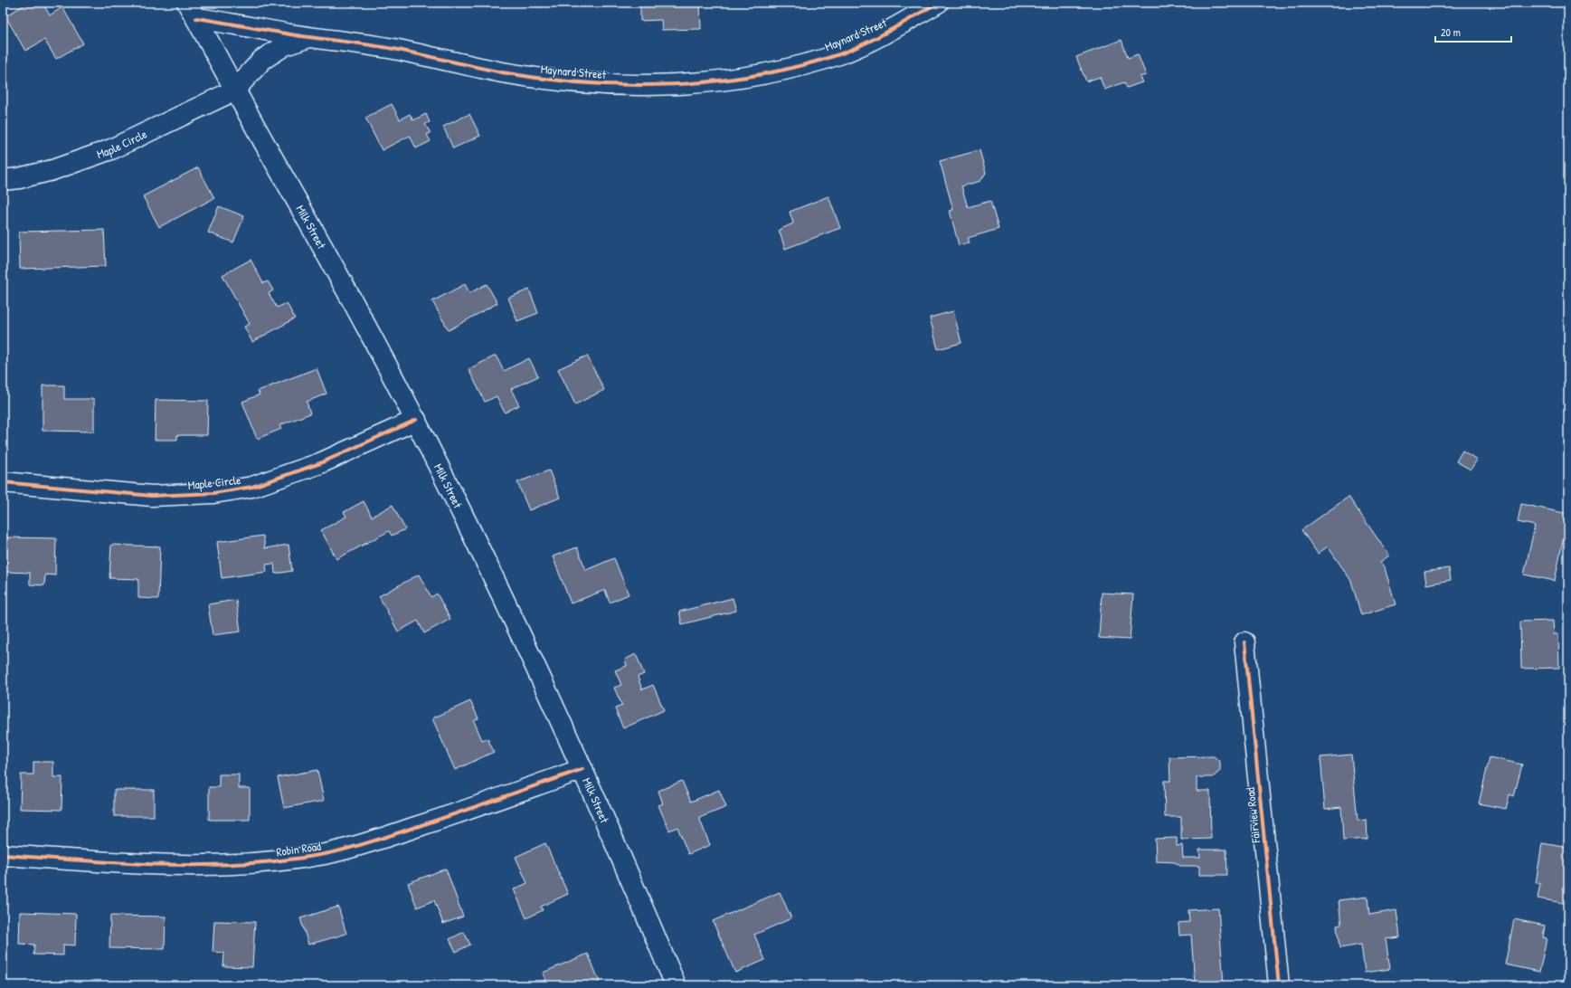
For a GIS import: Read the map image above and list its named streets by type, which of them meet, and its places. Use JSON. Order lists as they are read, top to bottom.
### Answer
{
  "streets": {
    "street": [
      "Maynard Street",
      "Maple Circle",
      "Milk Street",
      "Fairview Road",
      "Robin Road"
    ]
  },
  "crossings": [
    ["Maynard Street", "Maple Circle"],
    ["Maynard Street", "Milk Street"],
    ["Maple Circle", "Milk Street"],
    ["Milk Street", "Robin Road"]
  ],
  "scale_bar": "20 m"
}
